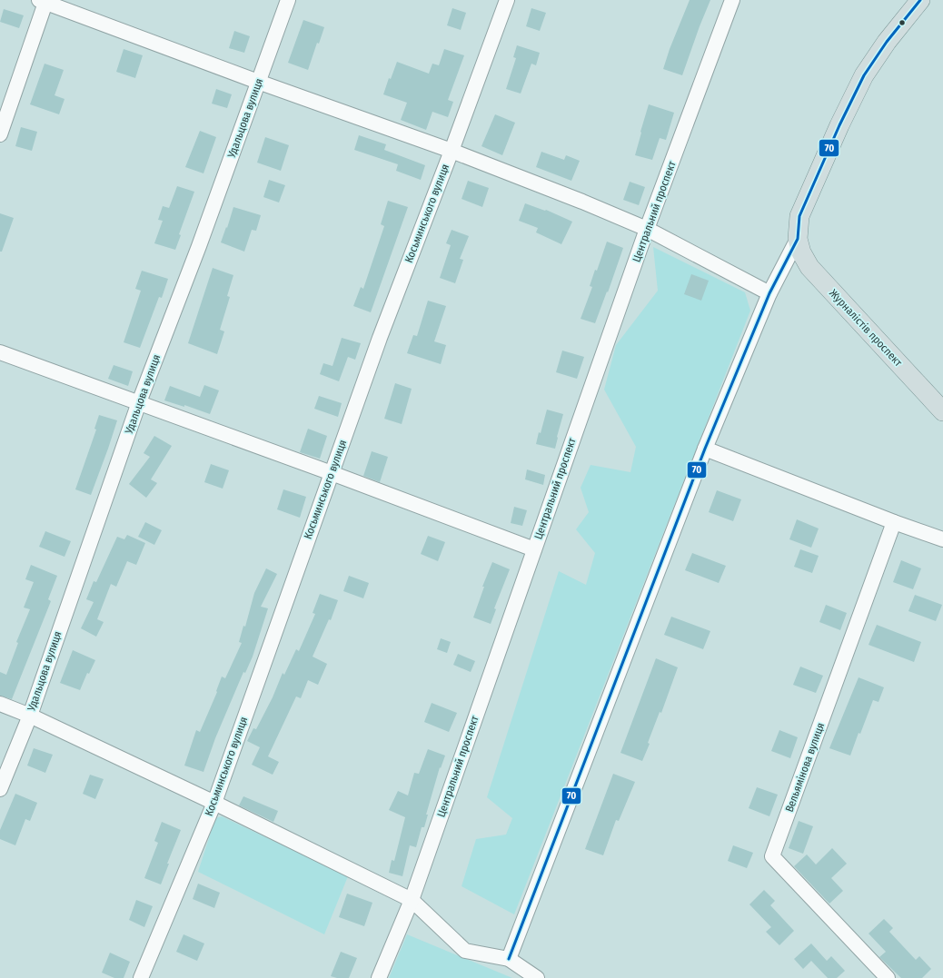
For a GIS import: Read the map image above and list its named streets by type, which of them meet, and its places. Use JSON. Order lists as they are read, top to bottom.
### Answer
{
  "streets": {
    "main road": ["Журналістів проспект"],
    "street": [
      "Удальцова вулиця",
      "Центральний проспект",
      "Косьминського вулиця",
      "Вельямінова вулиця"
    ]
  },
  "lines": ["transit line 70"]
}
